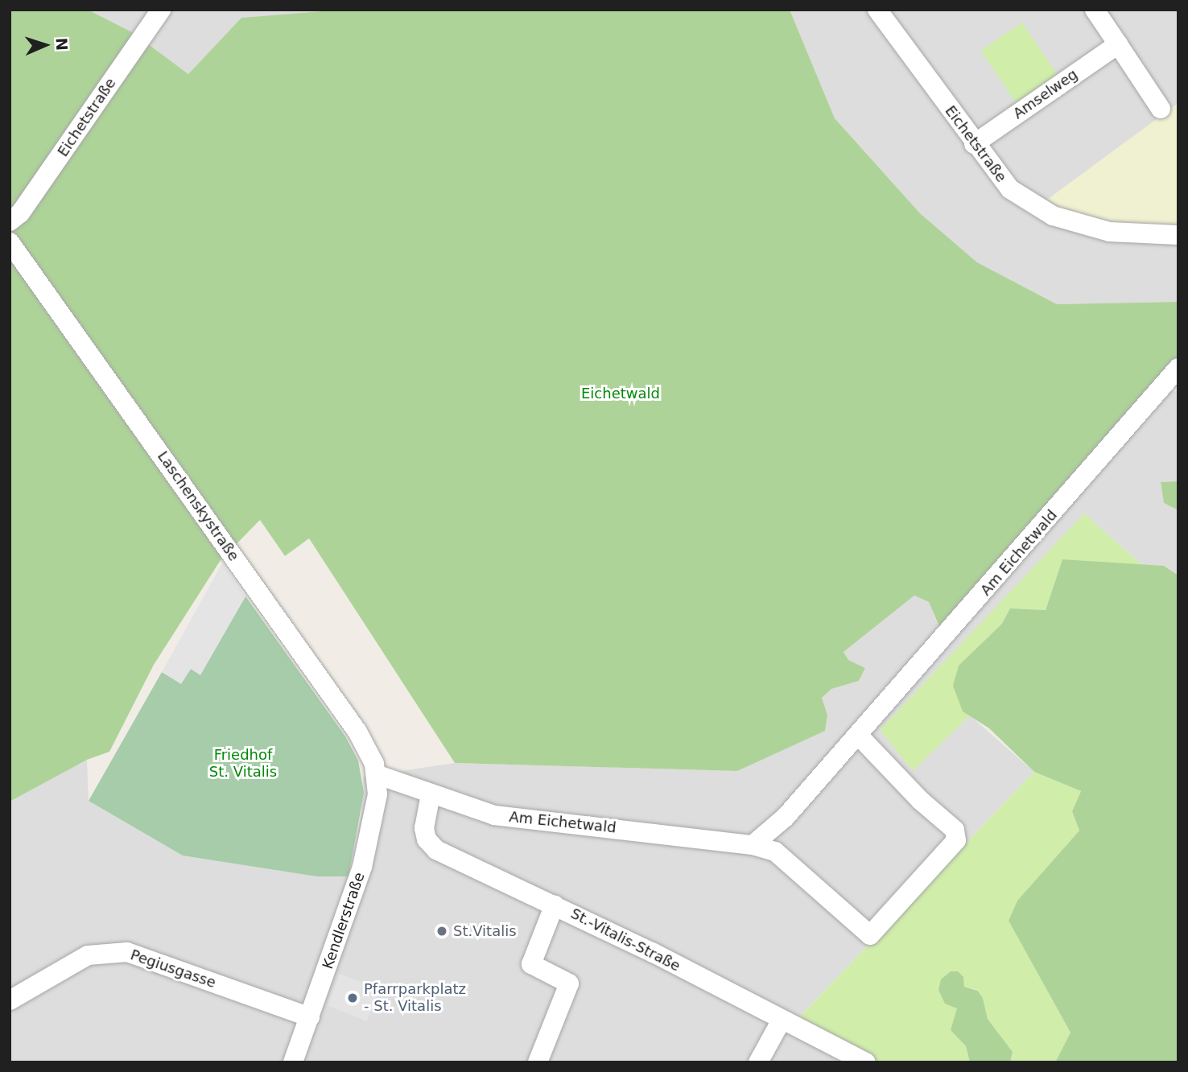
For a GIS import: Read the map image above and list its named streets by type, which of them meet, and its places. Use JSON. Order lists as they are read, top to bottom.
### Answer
{
  "streets": {
    "street": [
      "Amselweg",
      "Eichetstraße",
      "Laschenskystraße",
      "Am Eichetwald",
      "Kendlerstraße",
      "St.-Vitalis-Straße",
      "Pegiusgasse"
    ]
  },
  "crossings": [
    ["Amselweg", "Eichetstraße"],
    ["Laschenskystraße", "Am Eichetwald"],
    ["Laschenskystraße", "Kendlerstraße"],
    ["Am Eichetwald", "Kendlerstraße"],
    ["Am Eichetwald", "St.-Vitalis-Straße"],
    ["Kendlerstraße", "Pegiusgasse"]
  ],
  "parks": ["Eichetwald", "Friedhof St. Vitalis"],
  "places": ["St.Vitalis", "Pfarrparkplatz - St. Vitalis"],
  "north": "right"
}
